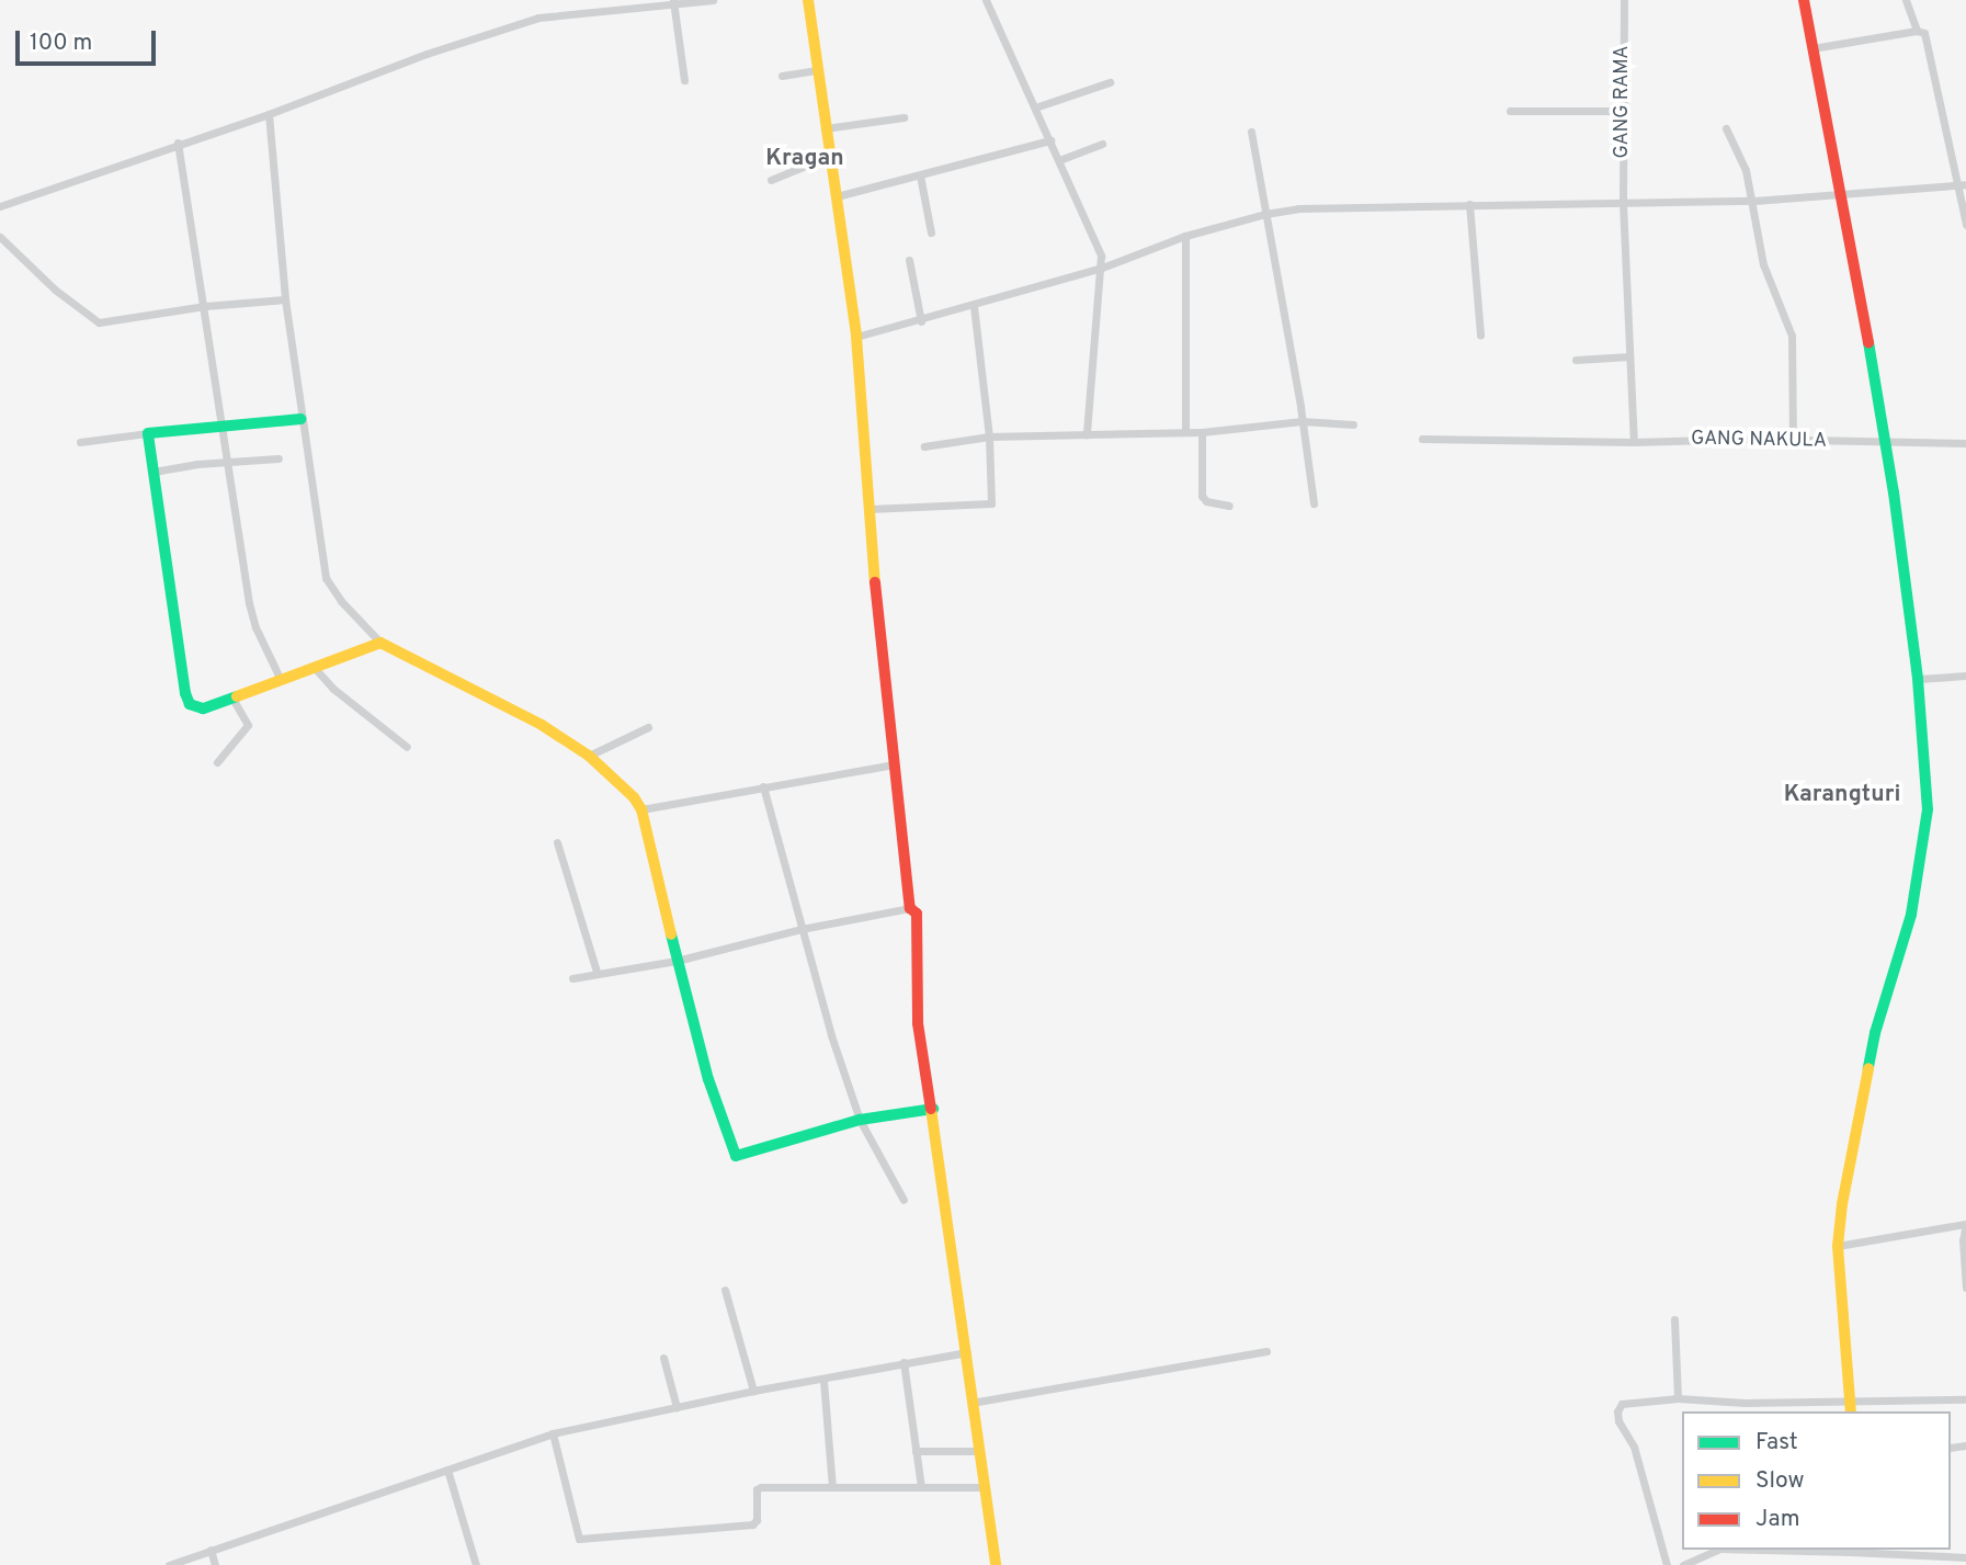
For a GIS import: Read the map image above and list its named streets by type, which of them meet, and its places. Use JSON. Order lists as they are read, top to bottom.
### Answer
{
  "streets": {
    "street": ["GANG RAMA", "GANG NAKULA"]
  },
  "crossings": [
    ["GANG RAMA", "GANG NAKULA"]
  ],
  "districts": ["Kragan", "Karangturi"],
  "legend": ["Fast", "Slow", "Jam"],
  "scale_bar": "100 m"
}
